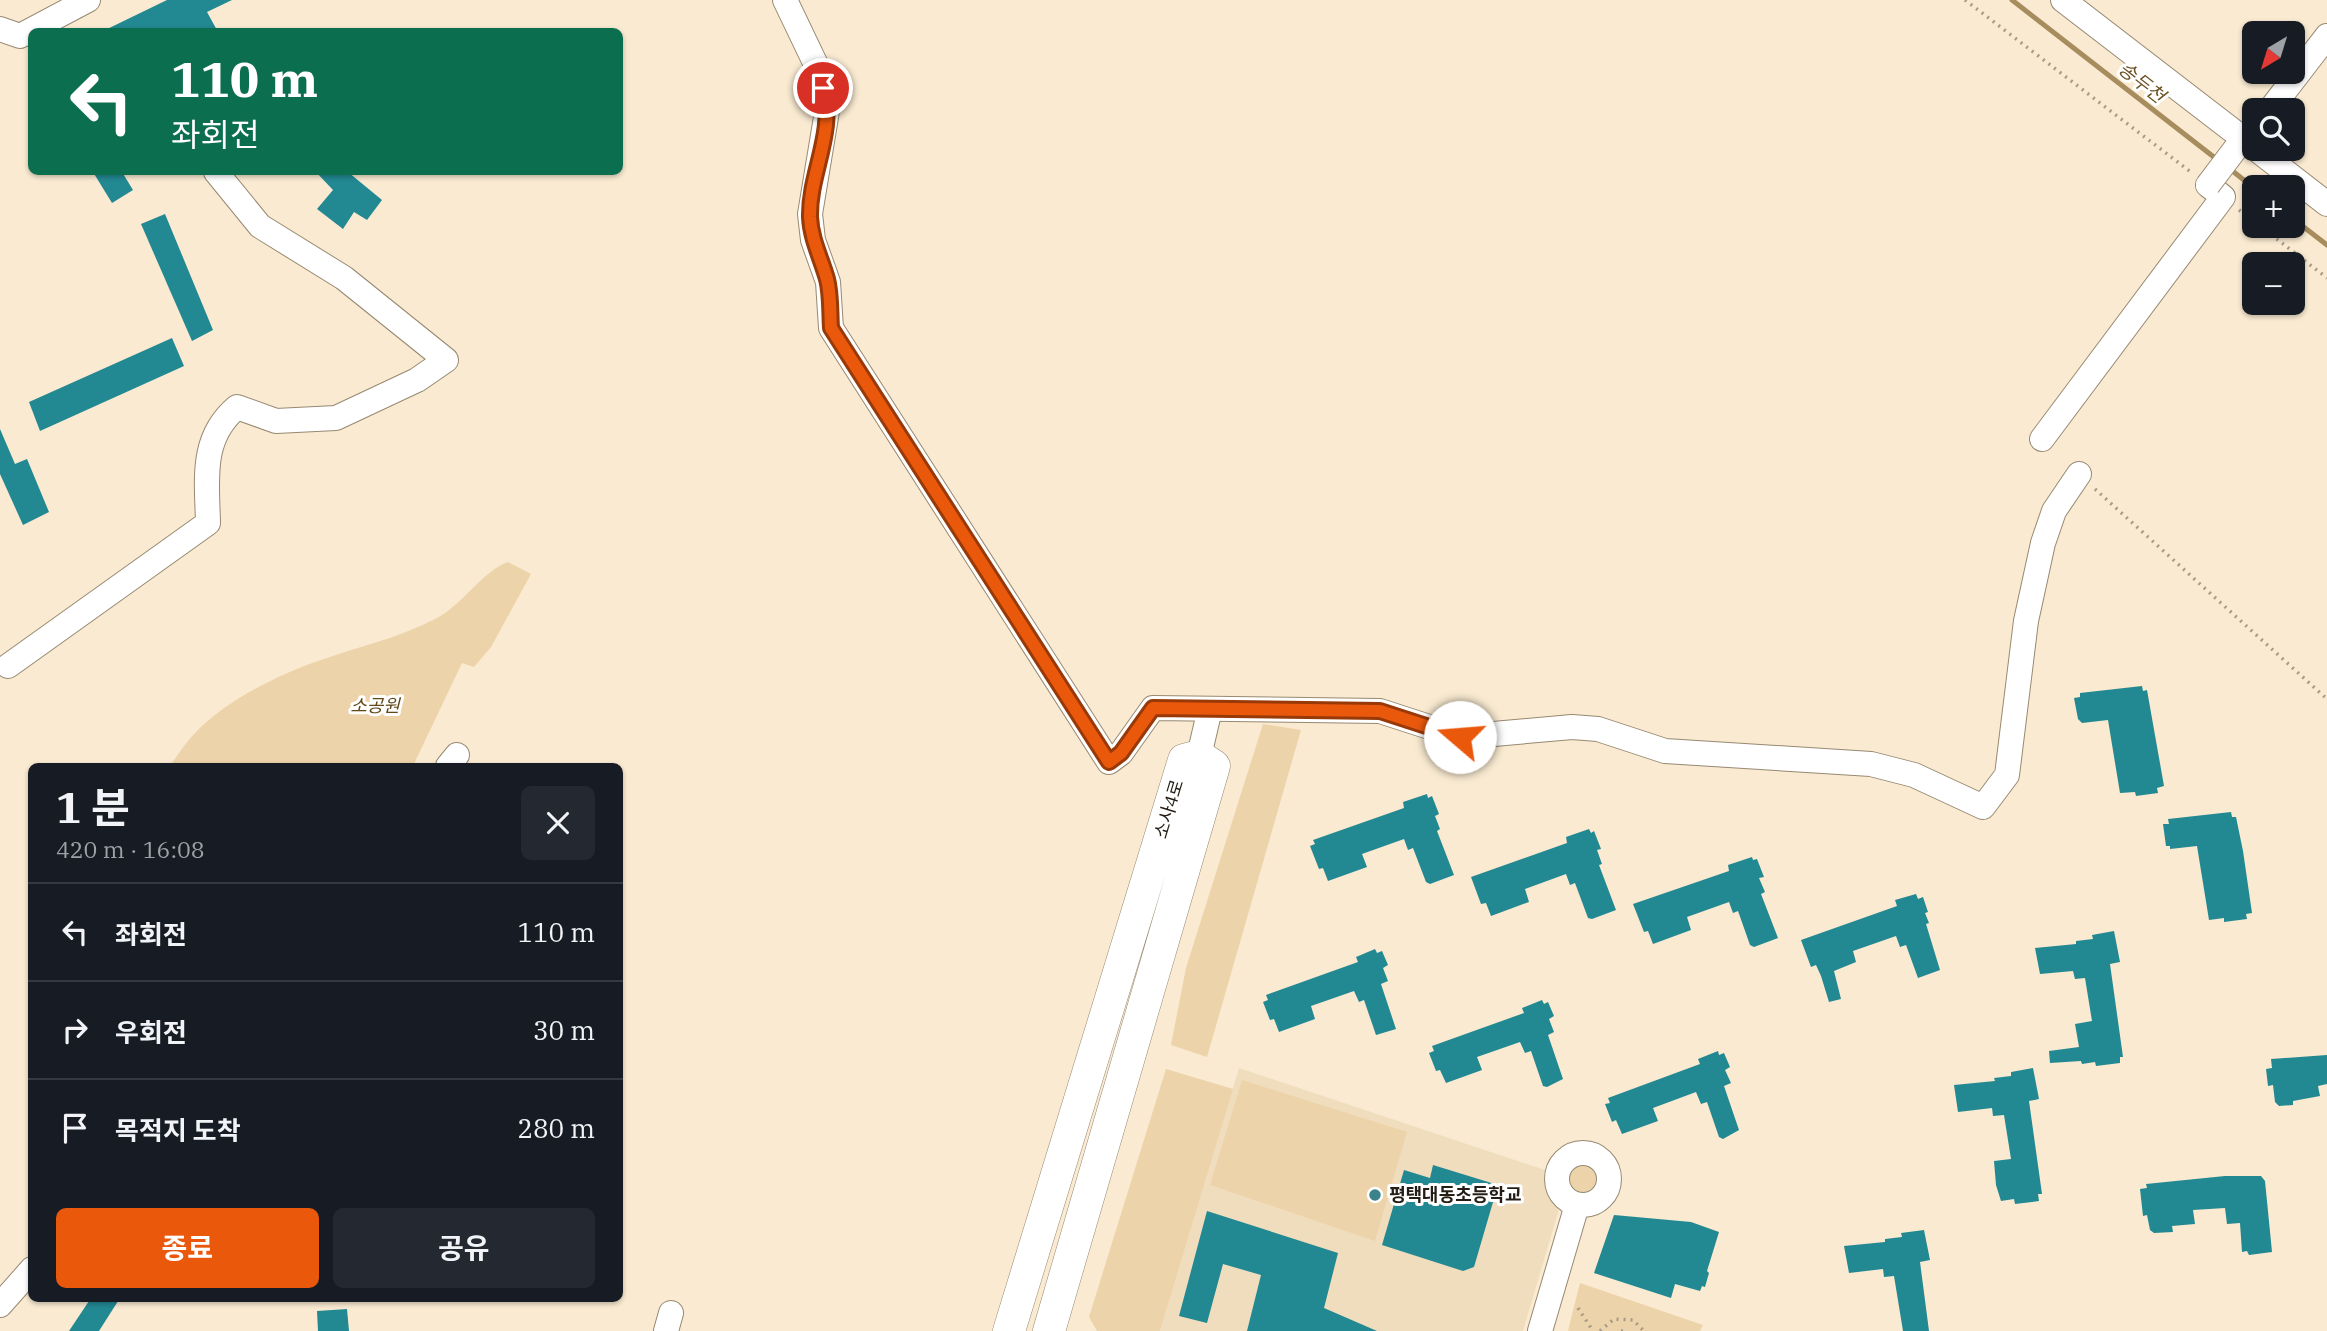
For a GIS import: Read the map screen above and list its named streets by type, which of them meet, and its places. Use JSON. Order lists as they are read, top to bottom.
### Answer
{
  "streets": {
    "main road": ["소사4로"]
  },
  "water": ["송두천"],
  "parks": ["소공원"],
  "places": ["평택대동초등학교"],
  "north": "bottom left",
  "page": {
    "map_buttons": ["+", "−"],
    "turn": ["110 m", "좌회전"],
    "heading": ["1 분", "420 m · 16:08"],
    "list": [
      {
        "name": "좌회전",
        "value": "110 m"
      },
      {
        "name": "우회전",
        "value": "30 m"
      },
      {
        "name": "목적지 도착",
        "value": "280 m"
      }
    ],
    "buttons": ["종료", "공유"]
  }
}
